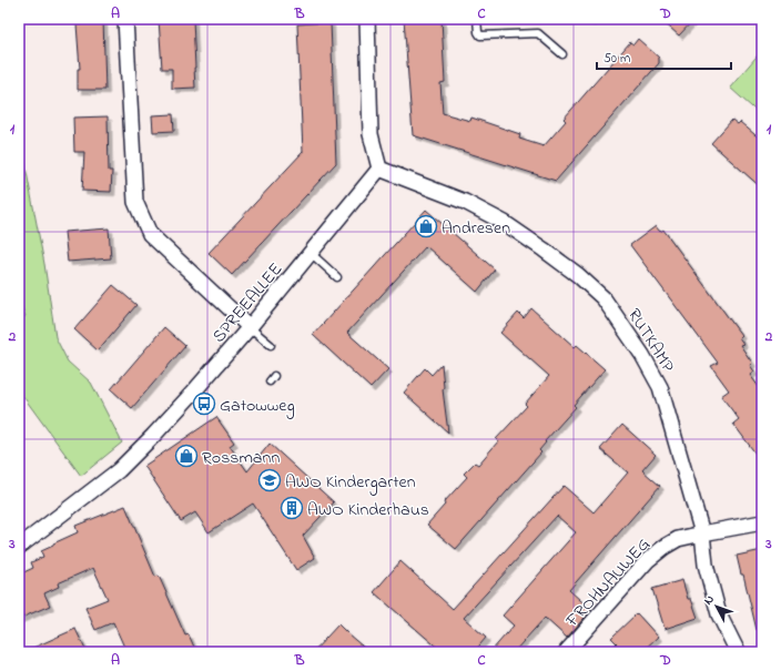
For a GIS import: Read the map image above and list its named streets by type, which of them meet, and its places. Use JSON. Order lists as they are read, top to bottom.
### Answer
{
  "streets": {
    "street": ["SPREEALLEE", "RUTKAMP", "FROHNAUWEG"]
  },
  "crossings": [
    ["SPREEALLEE", "RUTKAMP"],
    ["RUTKAMP", "FROHNAUWEG"]
  ],
  "places": {
    "shop": ["Andresen", "Rossmann"],
    "bus stop": ["Gatowweg"],
    "school or university": ["AWO Kindergarten"],
    "building": ["AWO Kinderhaus"]
  },
  "scale_bar": "50 m",
  "north": "top left",
  "grid": {
    "columns": [
      "A",
      "B",
      "C",
      "D"
    ],
    "rows": ["1", "2", "3"]
  }
}
